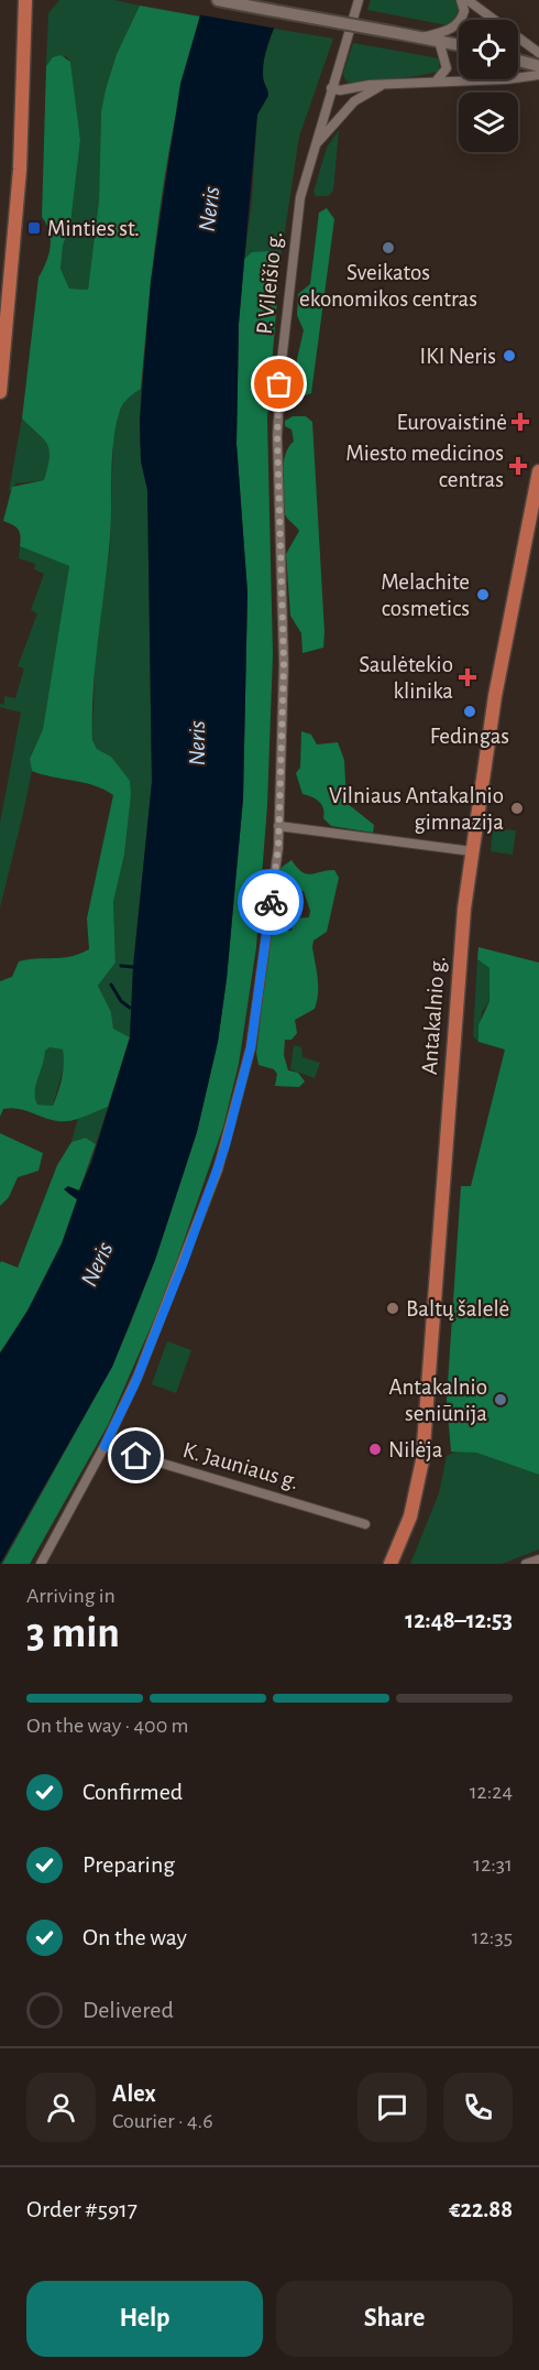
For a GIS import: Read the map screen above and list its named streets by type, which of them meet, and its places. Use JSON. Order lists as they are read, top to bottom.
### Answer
{
  "streets": {
    "main road": ["Antakalnio g."],
    "street": ["P. Vileišio g.", "K. Jauniaus g."]
  },
  "crossings": [
    ["P. Vileišio g.", "K. Jauniaus g."]
  ],
  "water": ["Neris"],
  "places": {
    "transit": ["Minties st."],
    "other": [
      "Sveikatos ekonomikos centras",
      "IKI Neris",
      "Melachite cosmetics",
      "Fedingas",
      "Vilniaus Antakalnio gimnazija",
      "Baltų šalelė",
      "Antakalnio seniūnija",
      "Nilėja"
    ],
    "health": ["Eurovaistinė", "Miesto medicinos centras", "Saulėtekio klinika"]
  },
  "page": {
    "heading": ["3 min", "Arriving in", "12:48–12:53"],
    "panel": [
      "Alex",
      "Courier · 4.6",
      "Order #5917",
      "€22.88"
    ],
    "bar": "On the way · 400 m",
    "list": [
      ["Confirmed", "12:24"],
      ["Preparing", "12:31"],
      ["On the way", "12:35"],
      "Delivered"
    ],
    "buttons": ["Help", "Share"]
  }
}
